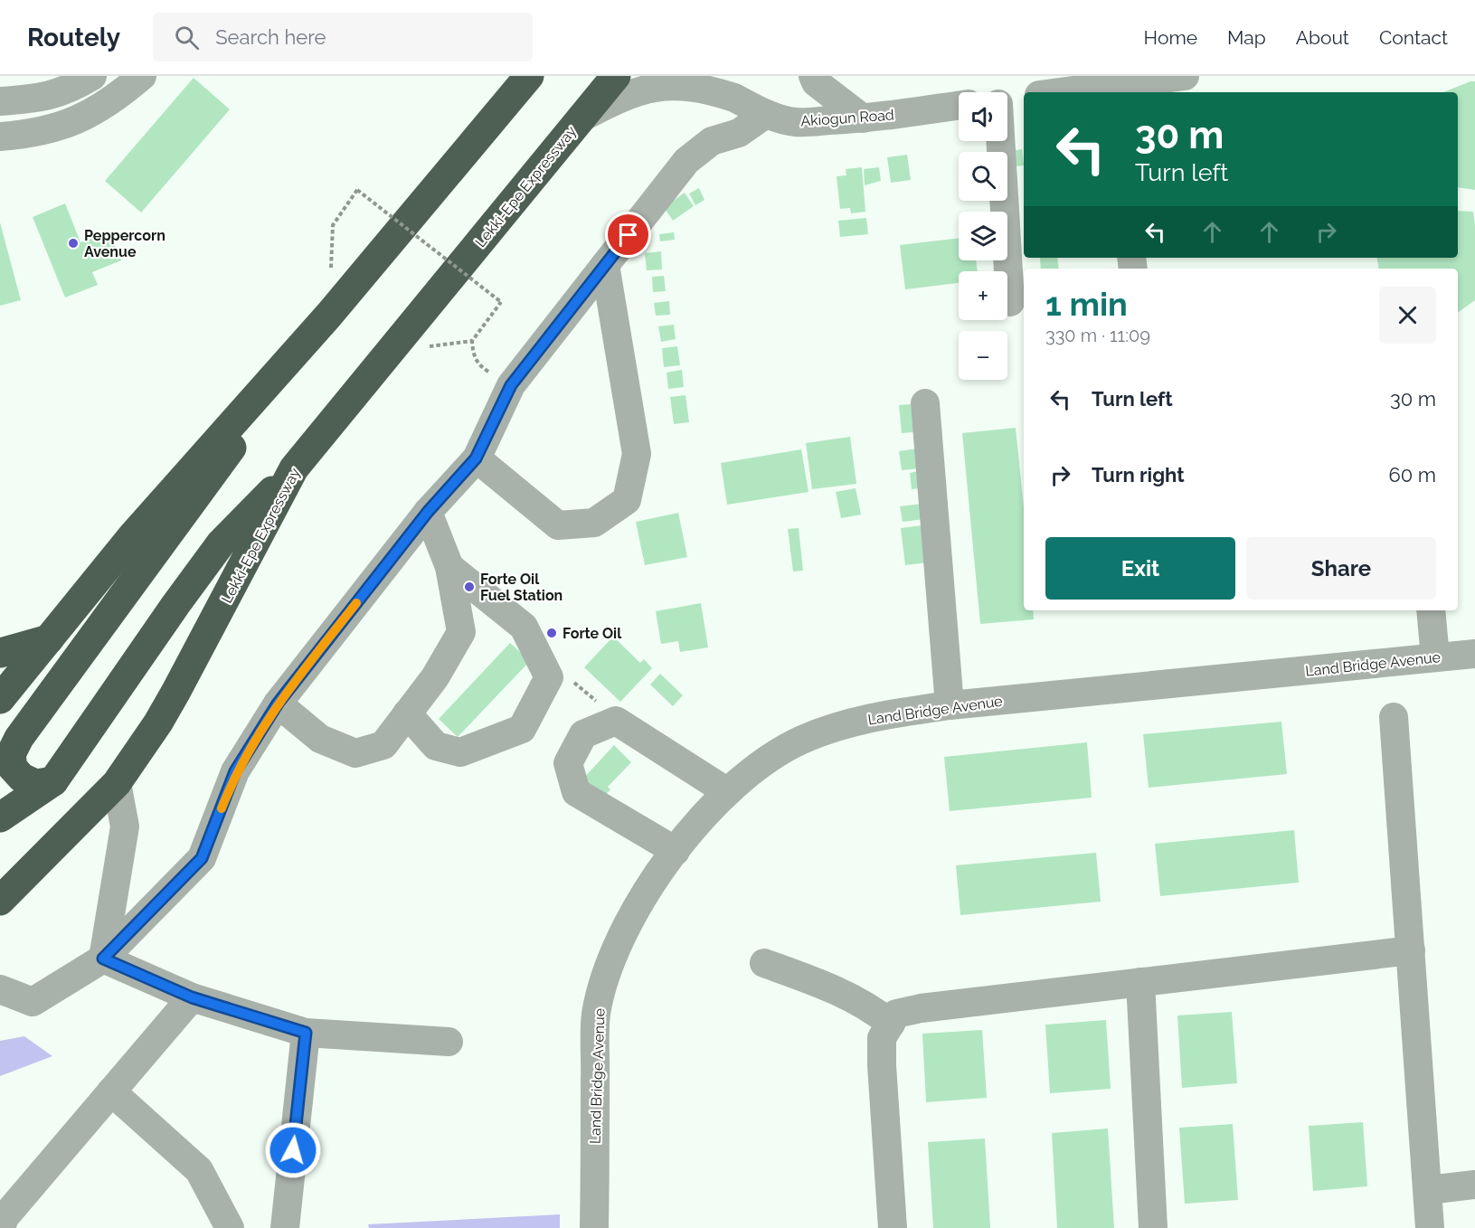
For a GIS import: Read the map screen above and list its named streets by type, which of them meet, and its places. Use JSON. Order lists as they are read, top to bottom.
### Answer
{
  "streets": {
    "highway": ["Lekki-Epe Expressway"],
    "street": ["Akiogun Road", "Land Bridge Avenue"]
  },
  "crossings": [
    ["Akiogun Road", "Lekki-Epe Expressway"]
  ],
  "places": ["Peppercorn Avenue", "Forte Oil Fuel Station", "Forte Oil"],
  "page": {
    "header": "Routely",
    "search": "Search here",
    "nav": [
      "Home",
      "Map",
      "About",
      "Contact"
    ],
    "map_buttons": ["+", "−"],
    "turn": ["30 m", "Turn left"],
    "heading": ["1 min", "330 m · 11:09"],
    "list": [
      {
        "name": "Turn left",
        "value": "30 m"
      },
      {
        "name": "Turn right",
        "value": "60 m"
      }
    ],
    "buttons": ["Exit", "Share"]
  }
}
